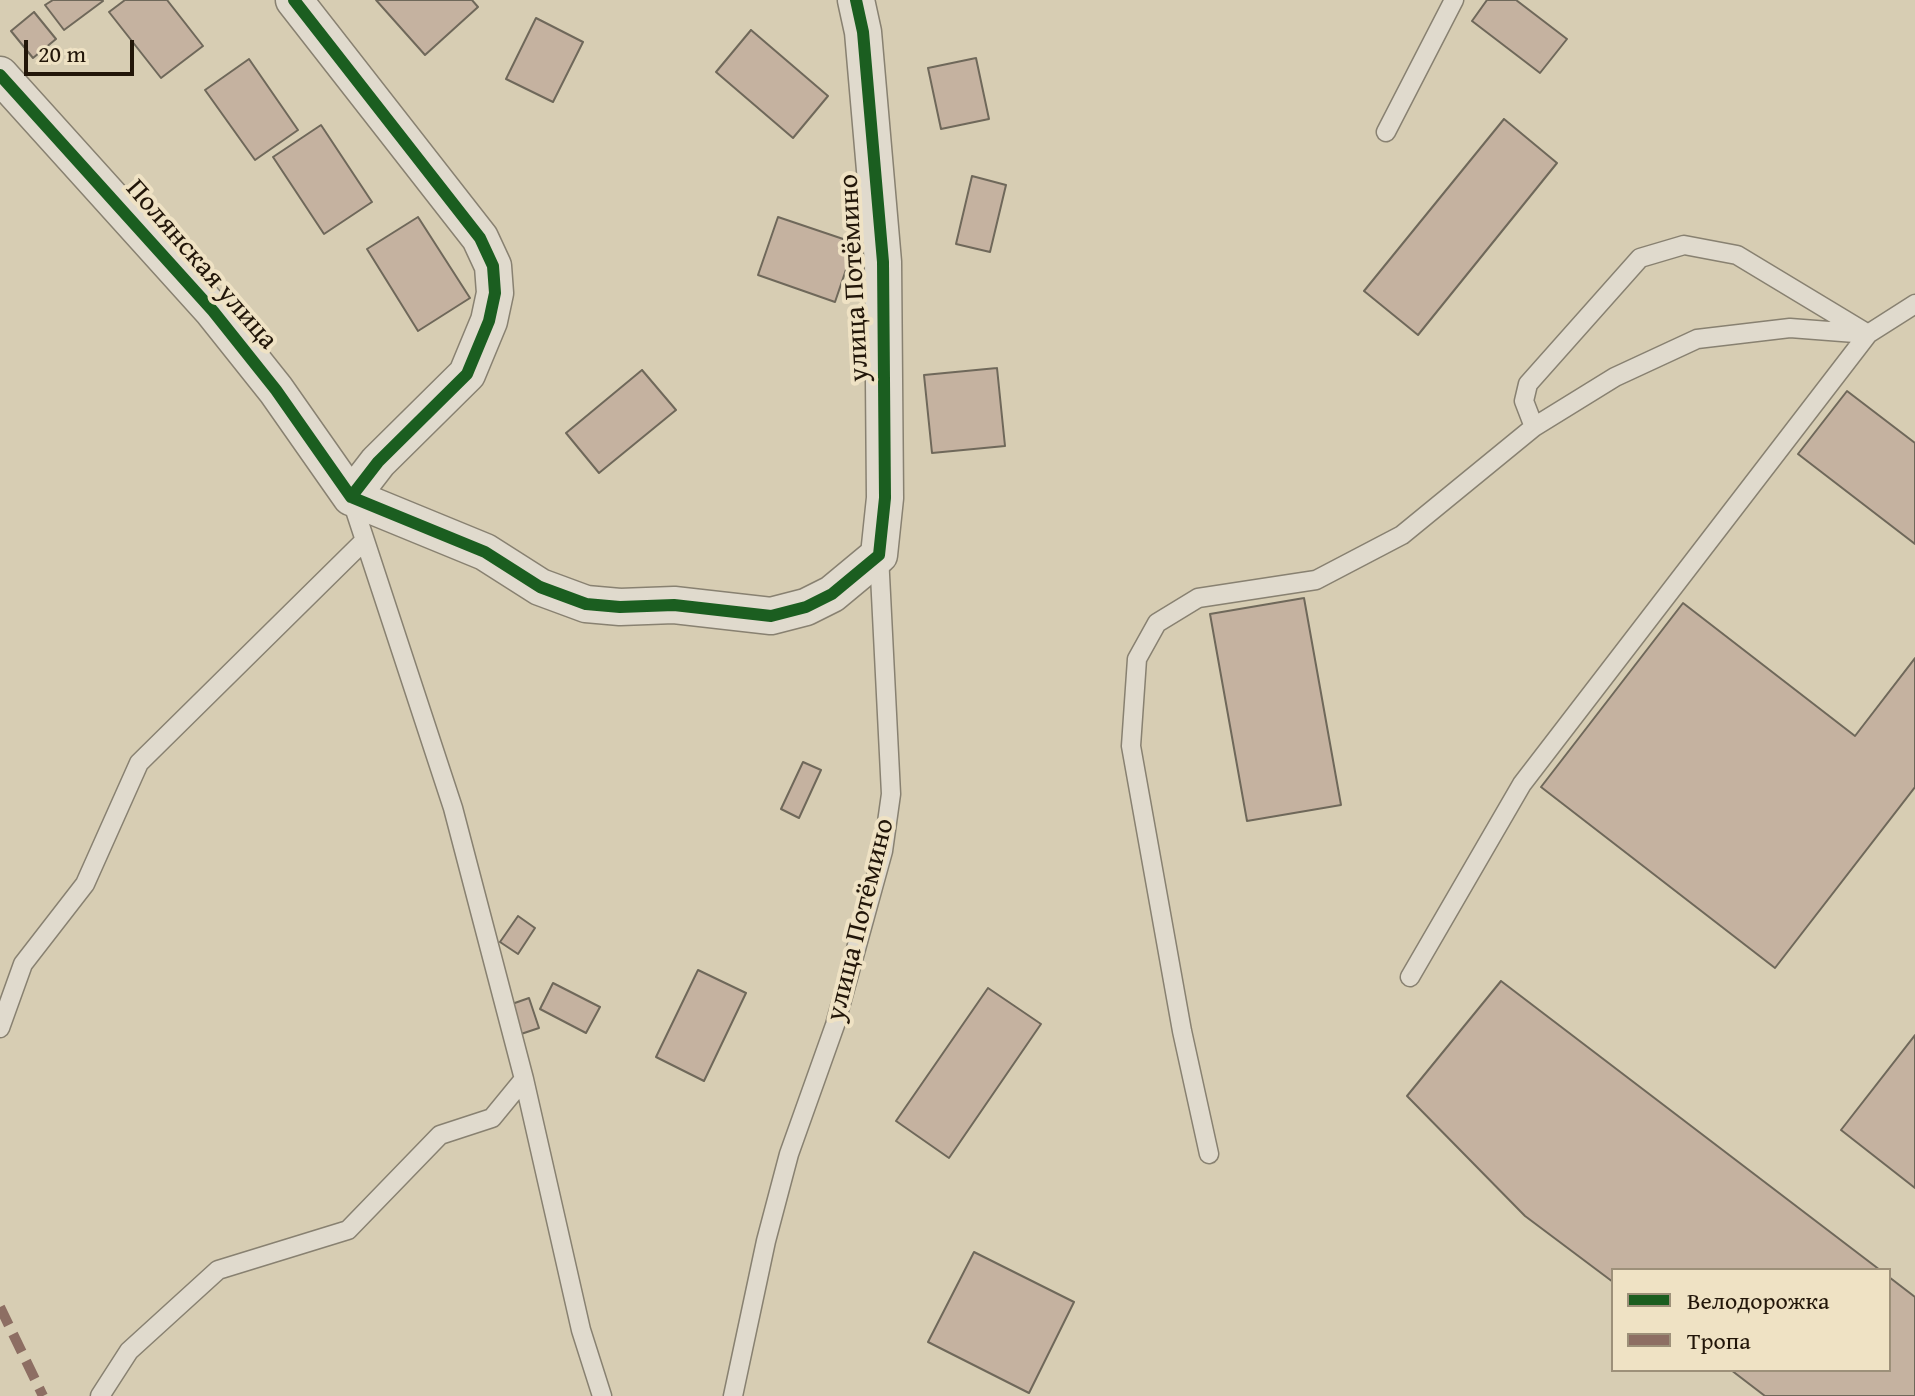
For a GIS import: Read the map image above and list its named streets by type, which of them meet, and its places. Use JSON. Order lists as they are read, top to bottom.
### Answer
{
  "streets": {
    "street": ["Полянская улица", "улица Потёмино"]
  },
  "legend": ["Велодорожка", "Тропа"],
  "scale_bar": "20 m"
}
